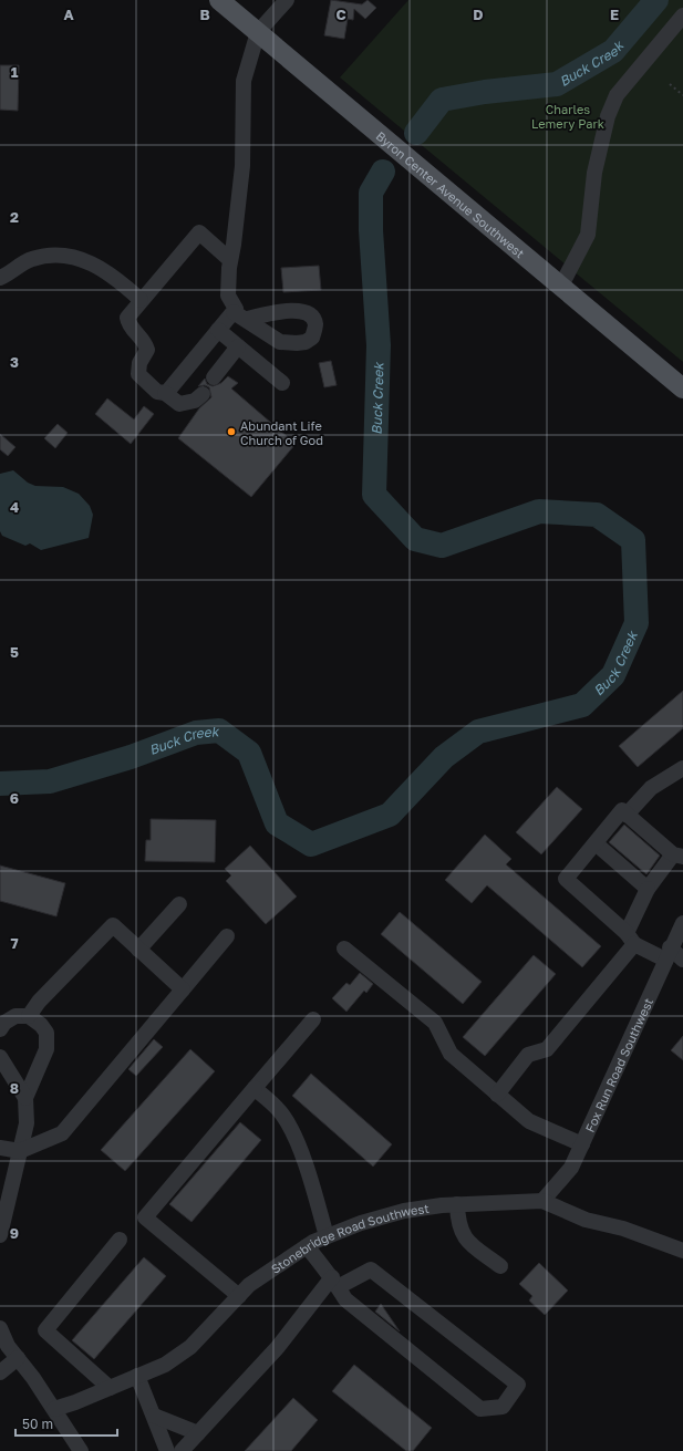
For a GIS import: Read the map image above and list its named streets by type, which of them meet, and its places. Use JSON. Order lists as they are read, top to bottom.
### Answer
{
  "streets": {
    "main road": ["Byron Center Avenue Southwest"],
    "street": ["Fox Run Road Southwest", "Stonebridge Road Southwest"]
  },
  "crossings": [
    ["Fox Run Road Southwest", "Stonebridge Road Southwest"]
  ],
  "water": ["Buck Creek"],
  "parks": ["Charles Lemery Park"],
  "places": ["Abundant Life Church of God"],
  "scale_bar": "50 m",
  "grid": {
    "columns": [
      "A",
      "B",
      "C",
      "D",
      "E"
    ],
    "rows": [
      "1",
      "2",
      "3",
      "4",
      "5",
      "6",
      "7",
      "8",
      "9"
    ]
  }
}
